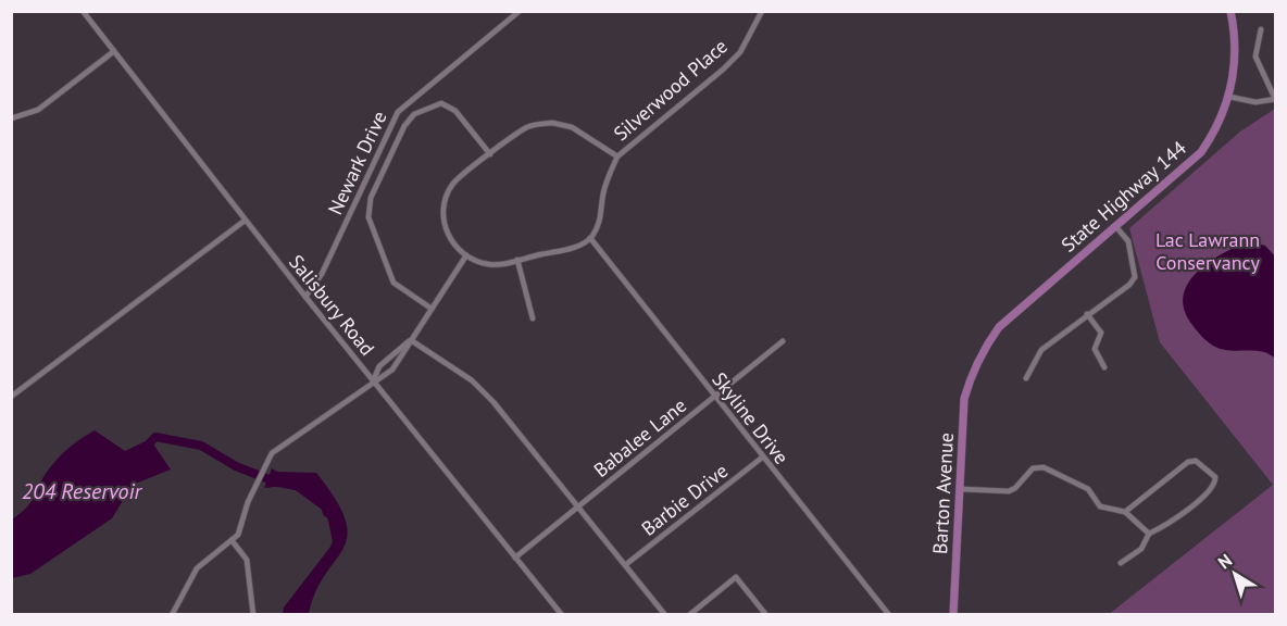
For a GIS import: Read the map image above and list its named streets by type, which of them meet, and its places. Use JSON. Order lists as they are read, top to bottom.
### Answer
{
  "streets": {
    "main road": ["State Highway 144", "Barton Avenue"],
    "street": [
      "Silverwood Place",
      "Newark Drive",
      "Salisbury Road",
      "Skyline Drive",
      "Babalee Lane",
      "Barbie Drive"
    ]
  },
  "crossings": [
    ["Silverwood Place", "Skyline Drive"],
    ["Newark Drive", "Salisbury Road"],
    ["State Highway 144", "Barton Avenue"],
    ["Salisbury Road", "Babalee Lane"],
    ["Skyline Drive", "Babalee Lane"],
    ["Skyline Drive", "Barbie Drive"]
  ],
  "water": ["204 Reservoir"],
  "parks": ["Lac Lawrann Conservancy"],
  "north": "top left"
}
